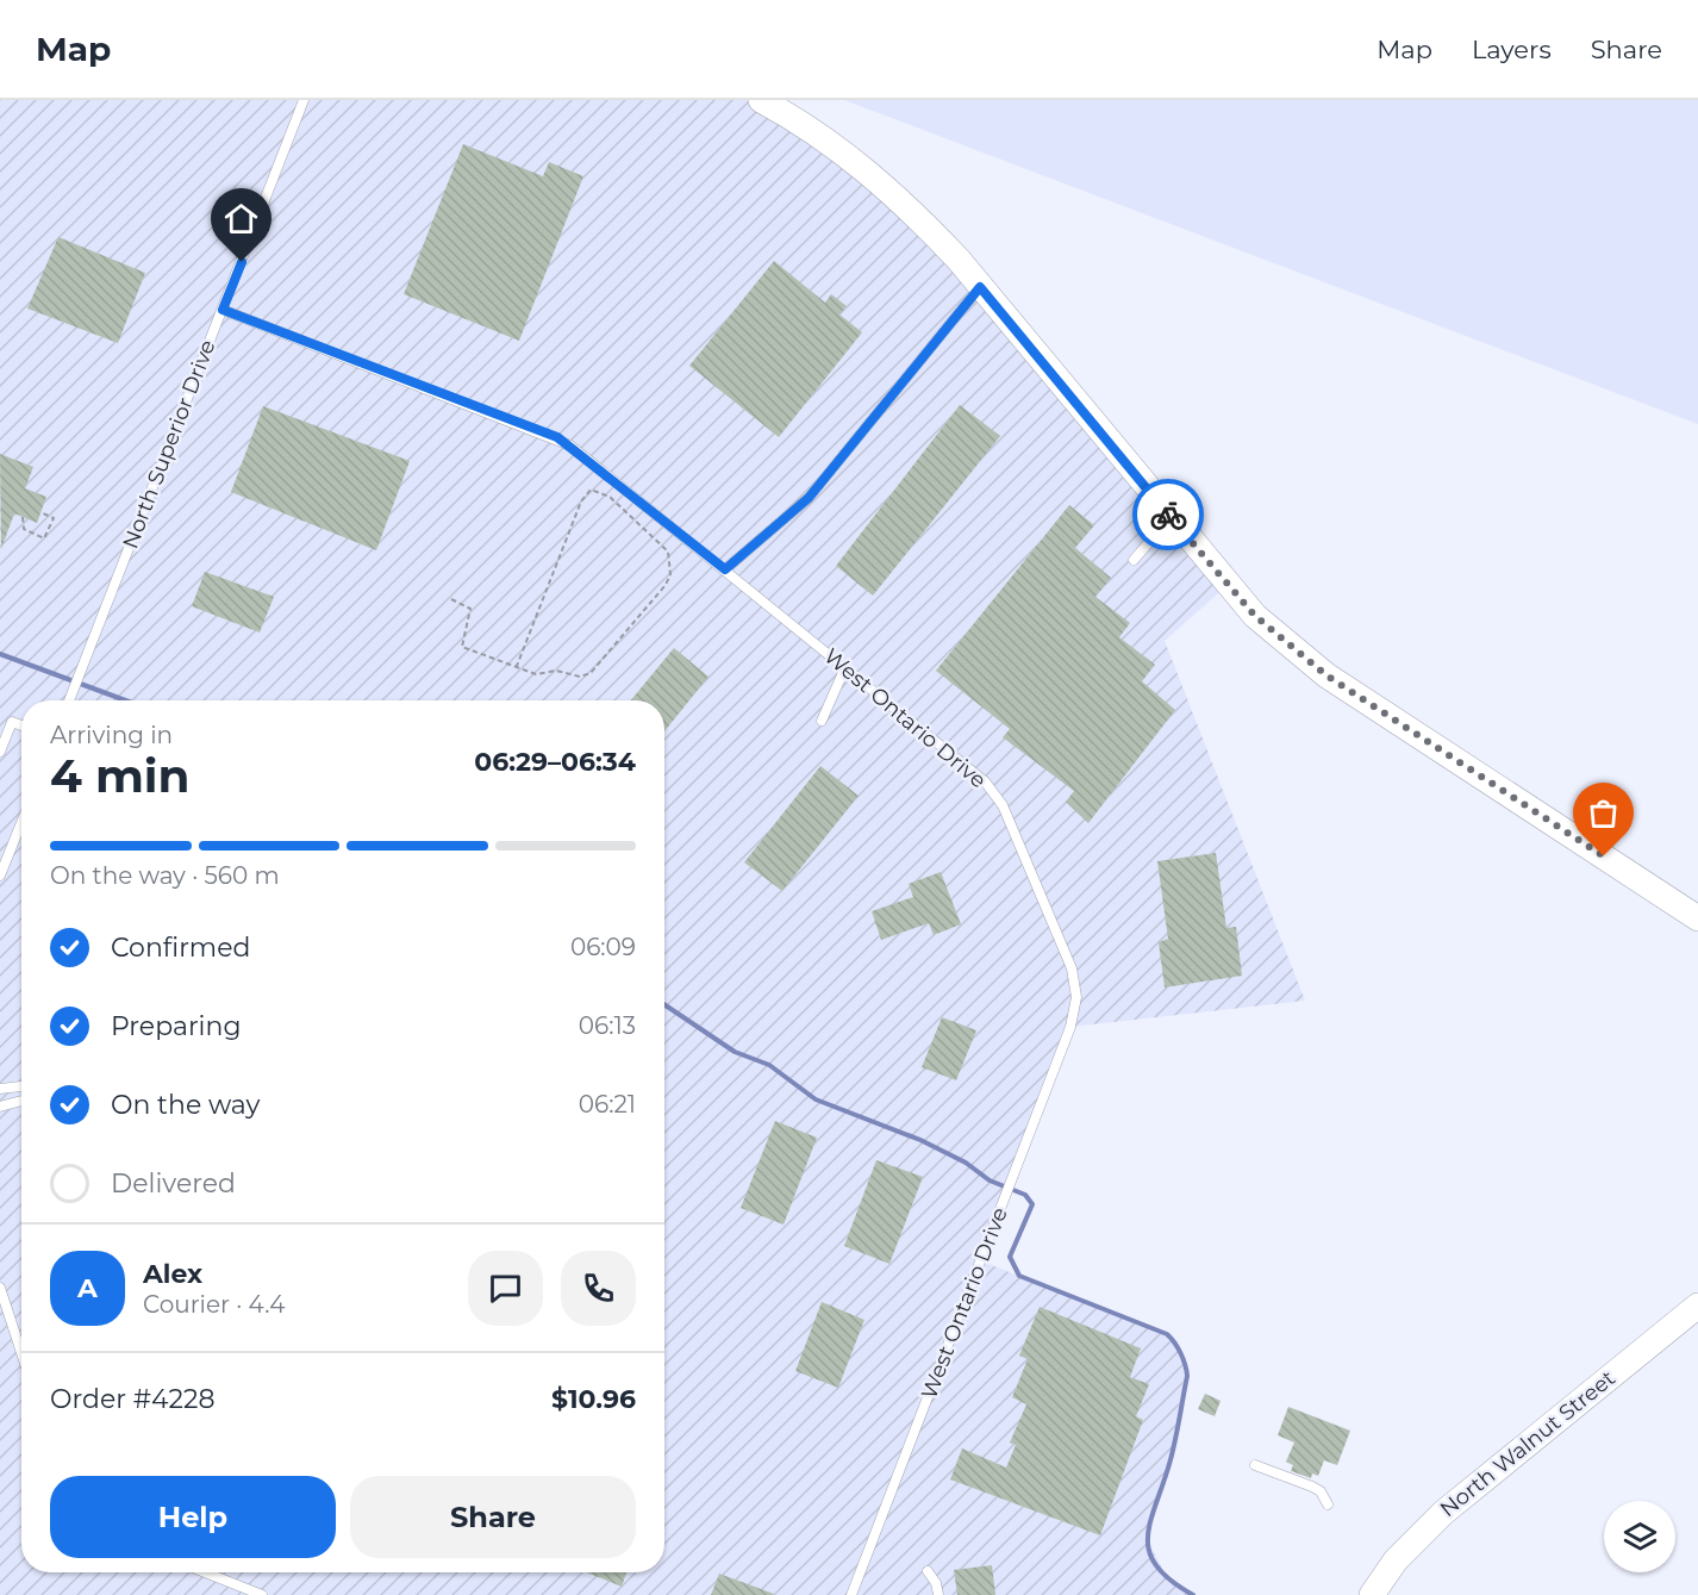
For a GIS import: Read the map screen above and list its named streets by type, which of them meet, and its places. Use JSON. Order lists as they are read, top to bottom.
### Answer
{
  "streets": {
    "street": ["North Walnut Street"],
    "lane": ["North Superior Drive", "West Ontario Drive"]
  },
  "crossings": [
    ["North Superior Drive", "West Ontario Drive"]
  ],
  "page": {
    "header": "Map",
    "nav": ["Map", "Layers", "Share"],
    "heading": ["4 min", "Arriving in", "06:29–06:34"],
    "panel": [
      "Alex",
      "Courier · 4.4",
      "Order #4228",
      "$10.96"
    ],
    "bar": "On the way · 560 m",
    "list": [
      ["Confirmed", "06:09"],
      ["Preparing", "06:13"],
      ["On the way", "06:21"],
      "Delivered"
    ],
    "round": "A",
    "buttons": ["Help", "Share"]
  }
}
